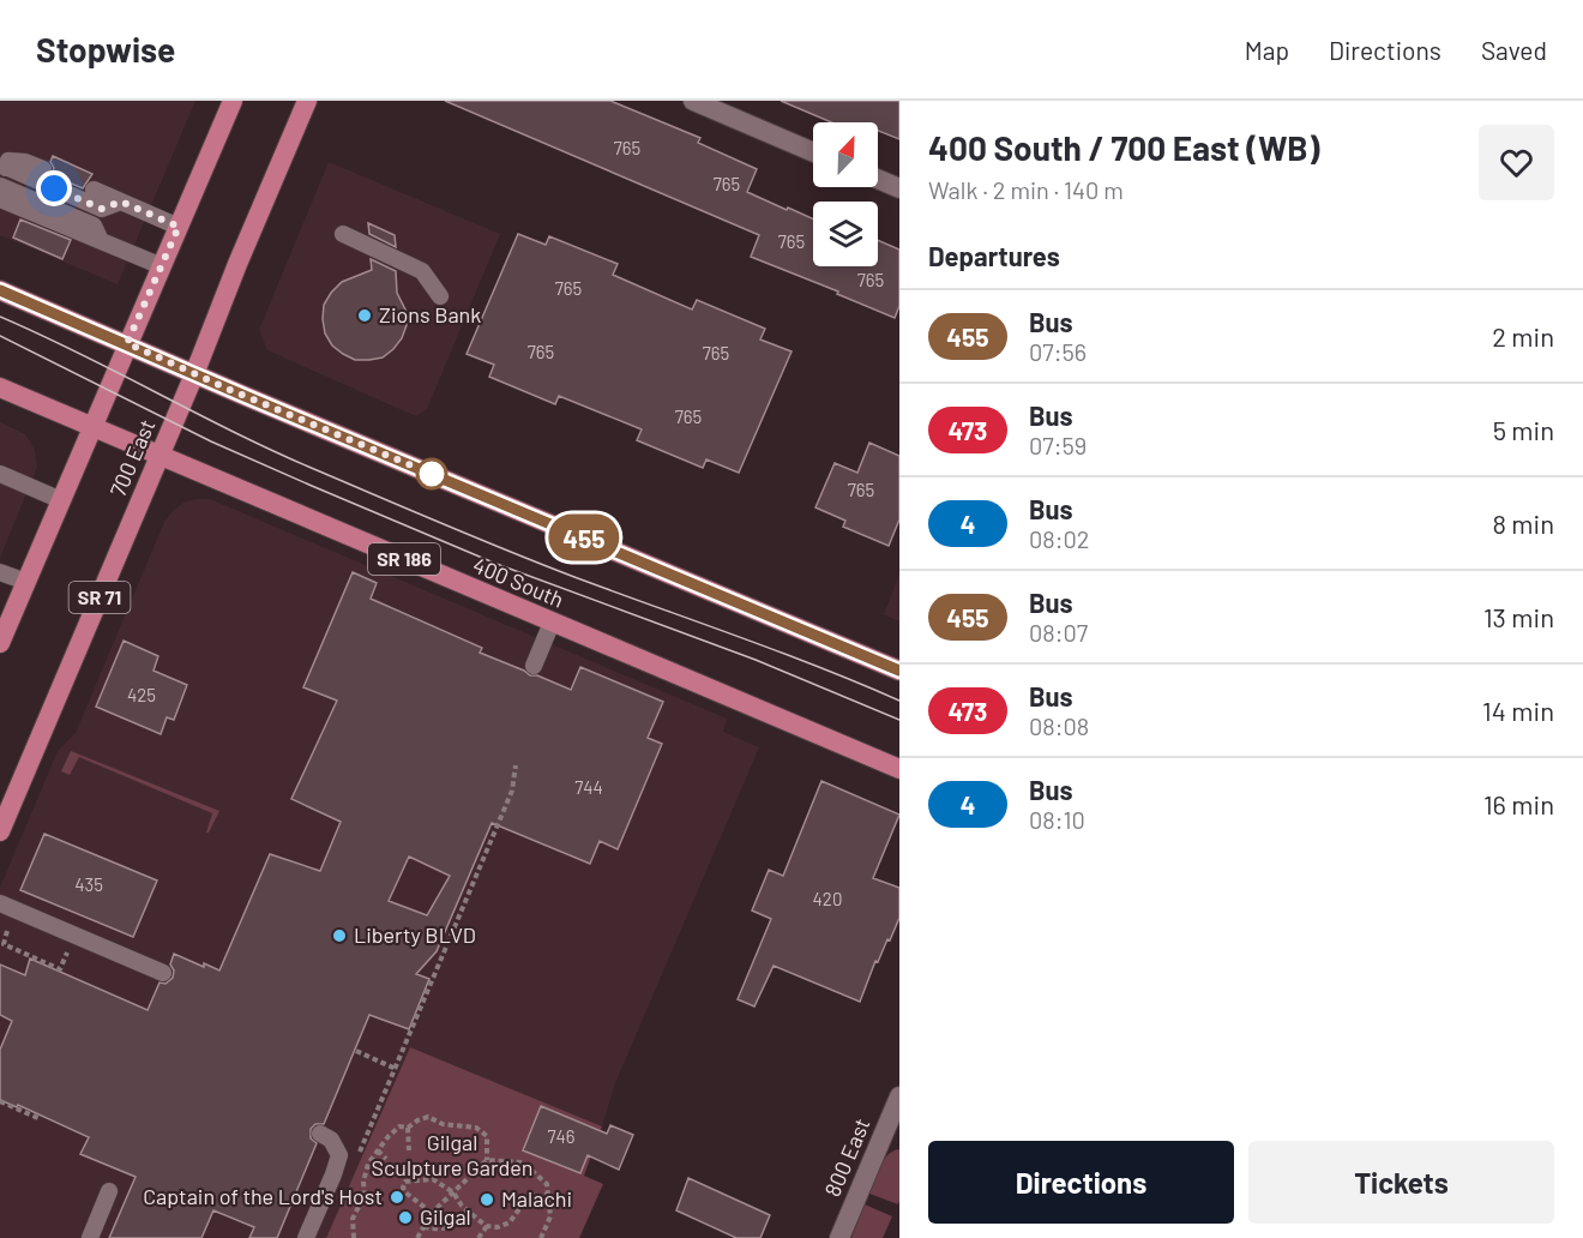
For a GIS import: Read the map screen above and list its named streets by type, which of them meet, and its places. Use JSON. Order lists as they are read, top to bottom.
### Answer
{
  "streets": {
    "main road": [
      "700 East",
      "SR 186",
      "400 South",
      "SR 71"
    ],
    "street": ["800 East"]
  },
  "crossings": [
    ["700 East", "400 South"]
  ],
  "parks": ["Gilgal Sculpture Garden"],
  "places": [
    "Zions Bank",
    "Liberty BLVD",
    "Captain of the Lord's Host",
    "Malachi",
    "Gilgal"
  ],
  "lines": ["bus line 455"],
  "house_numbers": [
    "765",
    "765",
    "765",
    "765",
    "765",
    "765",
    "765",
    "765",
    "765",
    "425",
    "744",
    "435",
    "420",
    "746"
  ],
  "north": "top right",
  "page": {
    "header": "Stopwise",
    "nav": ["Map", "Directions", "Saved"],
    "on_map": "455",
    "heading": [
      ["400 South / 700 East (WB)", "Walk · 2 min · 140 m"],
      "Departures"
    ],
    "list": [
      {
        "mark": "455",
        "name": "Bus",
        "note": "07:56",
        "value": "2 min"
      },
      {
        "mark": "473",
        "name": "Bus",
        "note": "07:59",
        "value": "5 min"
      },
      {
        "mark": "4",
        "name": "Bus",
        "note": "08:02",
        "value": "8 min"
      },
      {
        "mark": "455",
        "name": "Bus",
        "note": "08:07",
        "value": "13 min"
      },
      {
        "mark": "473",
        "name": "Bus",
        "note": "08:08",
        "value": "14 min"
      },
      {
        "mark": "4",
        "name": "Bus",
        "note": "08:10",
        "value": "16 min"
      }
    ],
    "buttons": ["Directions", "Tickets"]
  }
}
